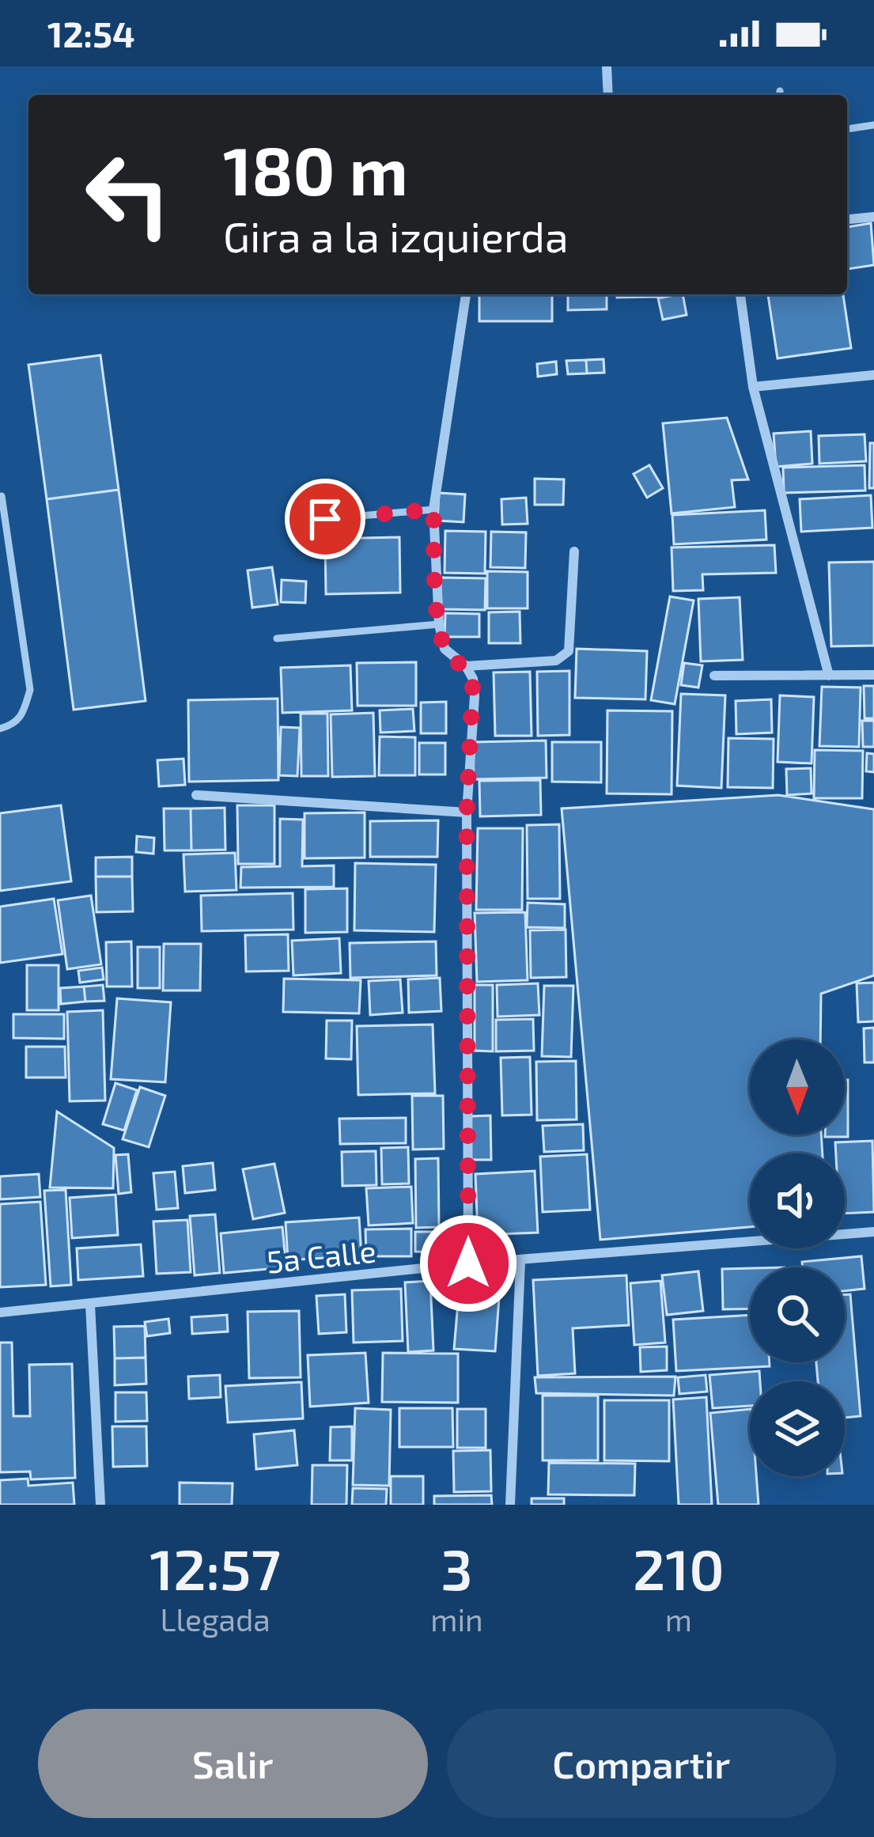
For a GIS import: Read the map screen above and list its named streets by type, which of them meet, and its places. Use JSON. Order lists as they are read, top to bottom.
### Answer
{
  "streets": {
    "street": ["5a Calle"]
  },
  "north": "bottom",
  "page": {
    "status": "12:54",
    "turn": ["180 m", "Gira a la izquierda"],
    "eta": [
      "12:57",
      "Llegada",
      "3",
      "min",
      "210",
      "m"
    ],
    "buttons": ["Salir", "Compartir"]
  }
}
